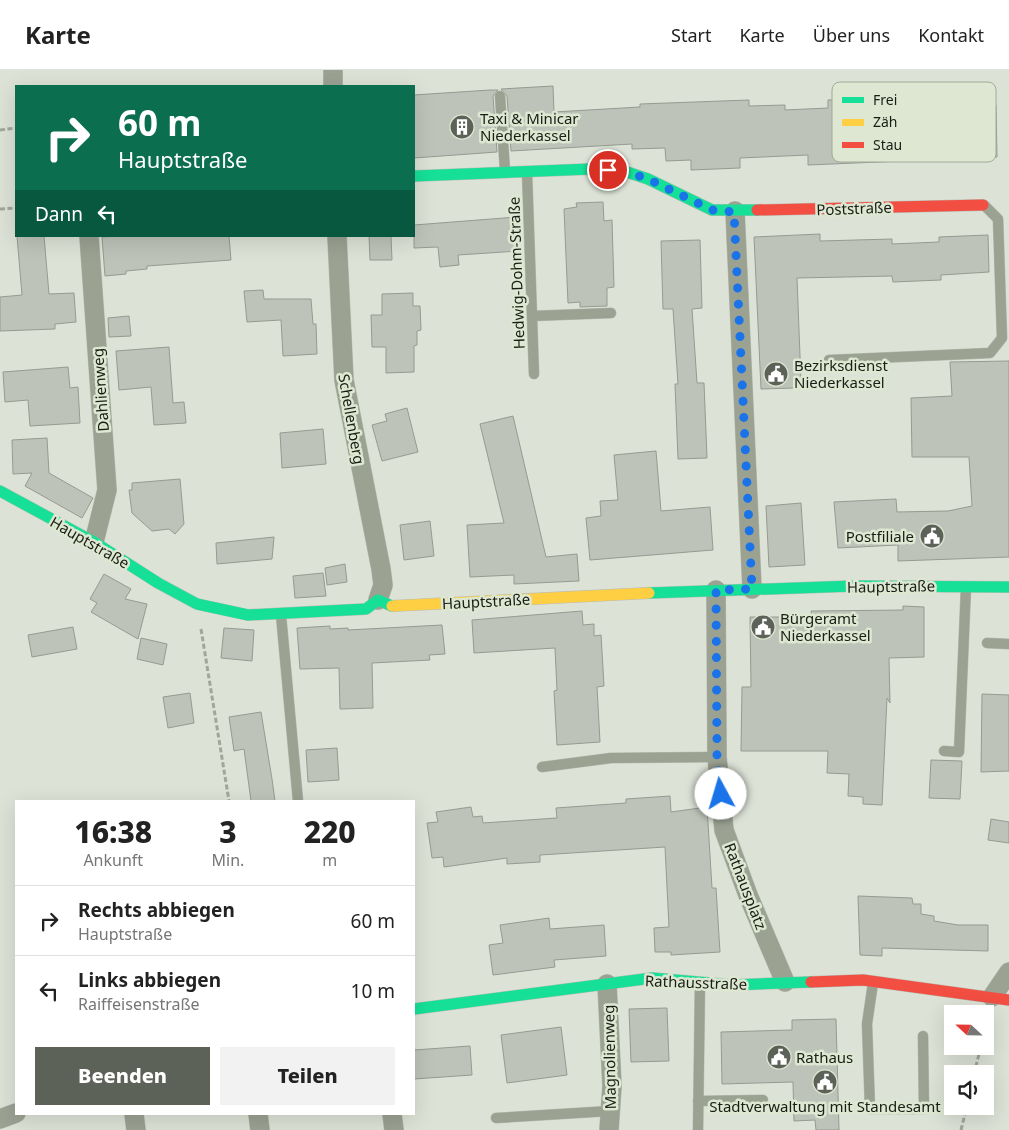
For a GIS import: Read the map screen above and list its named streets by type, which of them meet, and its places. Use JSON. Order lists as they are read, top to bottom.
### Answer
{
  "streets": {
    "street": [
      "Poststraße",
      "Dahlienweg",
      "Schellenberg",
      "Hauptstraße",
      "Rathausplatz",
      "Rathausstraße",
      "Magnolienweg"
    ],
    "lane": ["Hedwig-Dohm-Straße"]
  },
  "crossings": [
    ["Poststraße", "Hedwig-Dohm-Straße"],
    ["Dahlienweg", "Hauptstraße"],
    ["Schellenberg", "Hauptstraße"],
    ["Hauptstraße", "Rathausplatz"],
    ["Rathausplatz", "Rathausstraße"],
    ["Rathausstraße", "Magnolienweg"]
  ],
  "places": {
    "building": ["Taxi & Minicar Niederkassel"],
    "public building": [
      "Bezirksdienst Niederkassel",
      "Postfiliale",
      "Bürgeramt Niederkassel",
      "Rathaus",
      "Stadtverwaltung mit Standesamt"
    ]
  },
  "legend": ["Frei", "Zäh", "Stau"],
  "north": "left",
  "page": {
    "header": "Karte",
    "nav": [
      "Start",
      "Karte",
      "Über uns",
      "Kontakt"
    ],
    "turn": ["60 m", "Hauptstraße"],
    "then": "Dann",
    "eta": [
      "16:38",
      "Ankunft",
      "3",
      "Min.",
      "220",
      "m"
    ],
    "list": [
      {
        "name": "Rechts abbiegen",
        "note": "Hauptstraße",
        "value": "60 m"
      },
      {
        "name": "Links abbiegen",
        "note": "Raiffeisenstraße",
        "value": "10 m"
      }
    ],
    "buttons": ["Beenden", "Teilen"]
  }
}
